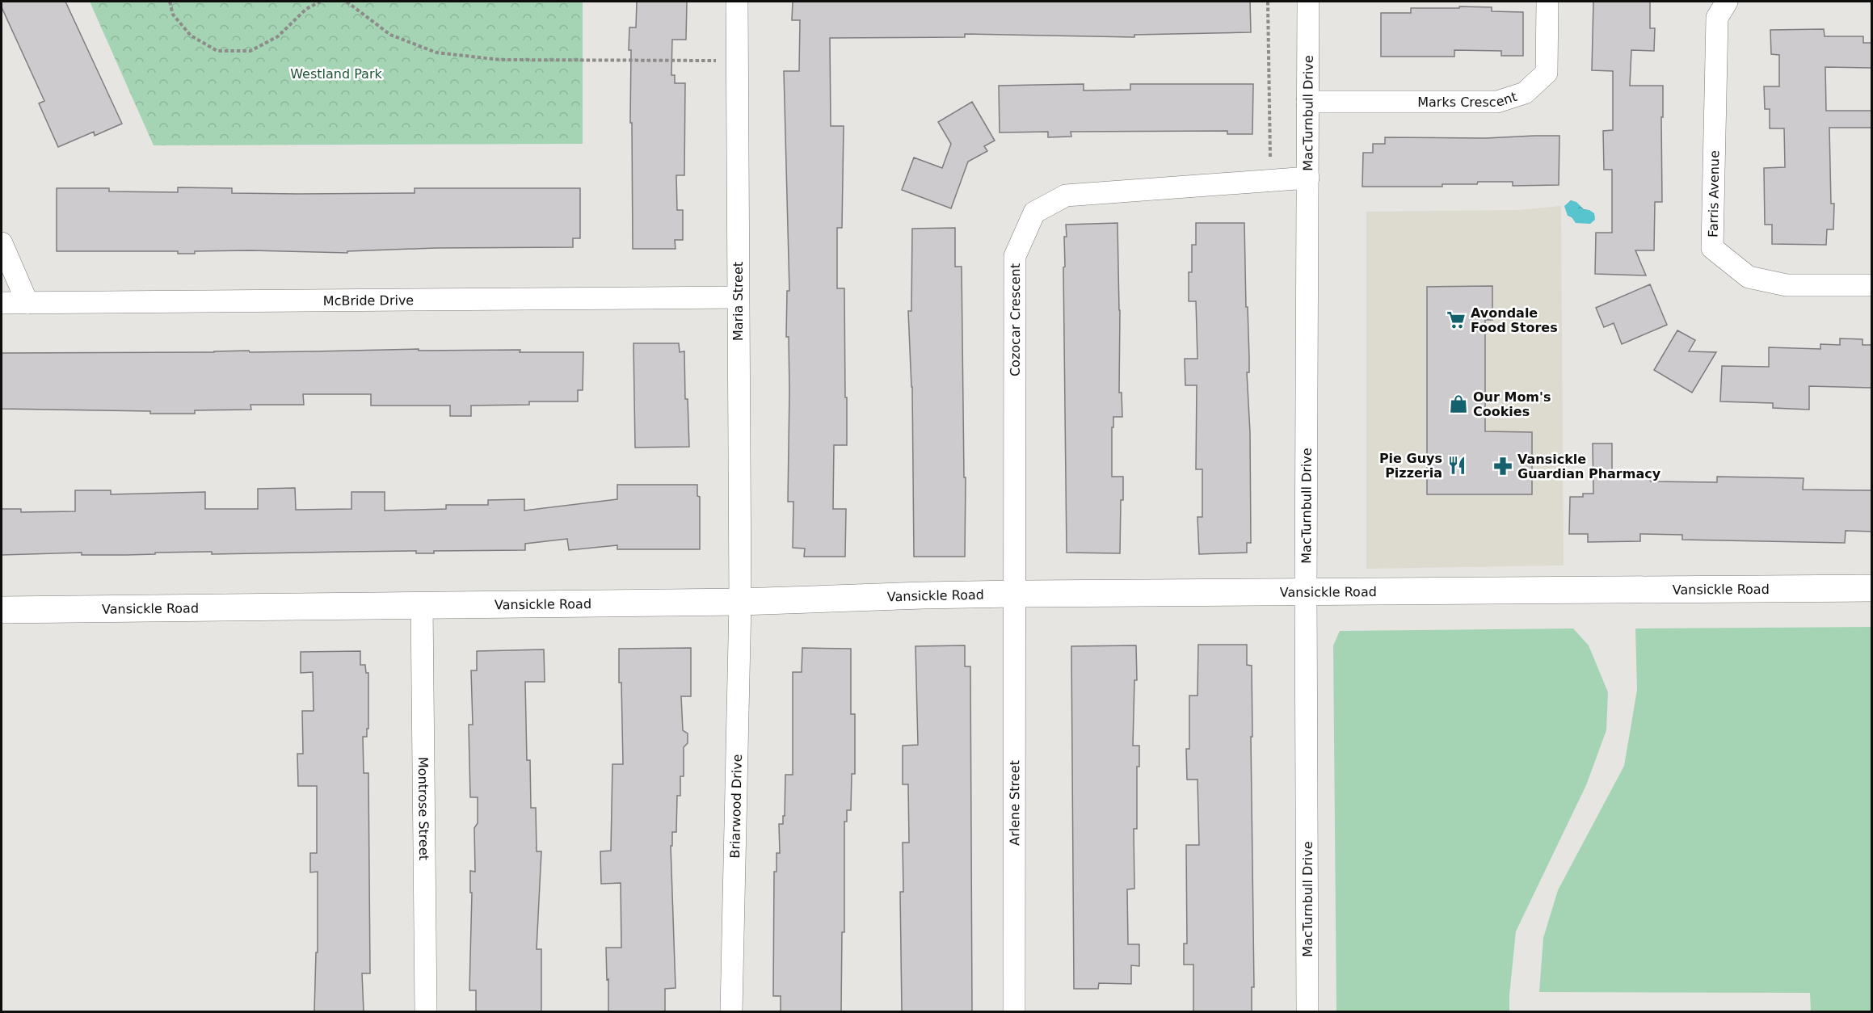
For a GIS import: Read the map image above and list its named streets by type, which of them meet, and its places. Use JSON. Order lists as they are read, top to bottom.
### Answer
{
  "streets": {
    "street": [
      "Marks Crescent",
      "MacTurnbull Drive",
      "Farris Avenue",
      "McBride Drive",
      "Maria Street",
      "Cozocar Crescent",
      "Vansickle Road",
      "Arlene Street",
      "Briarwood Drive",
      "Montrose Street"
    ]
  },
  "crossings": [
    ["Marks Crescent", "MacTurnbull Drive"],
    ["MacTurnbull Drive", "Cozocar Crescent"],
    ["MacTurnbull Drive", "Vansickle Road"],
    ["McBride Drive", "Maria Street"],
    ["Maria Street", "Vansickle Road"],
    ["Maria Street", "Briarwood Drive"],
    ["Cozocar Crescent", "Vansickle Road"],
    ["Cozocar Crescent", "Arlene Street"],
    ["Vansickle Road", "Arlene Street"],
    ["Vansickle Road", "Briarwood Drive"],
    ["Vansickle Road", "Montrose Street"]
  ],
  "parks": ["Westland Park"],
  "places": {
    "supermarket": ["Avondale Food Stores"],
    "shop": ["Our Mom's Cookies"],
    "restaurant": ["Pie Guys Pizzeria"],
    "pharmacy": ["Vansickle Guardian Pharmacy"]
  }
}
